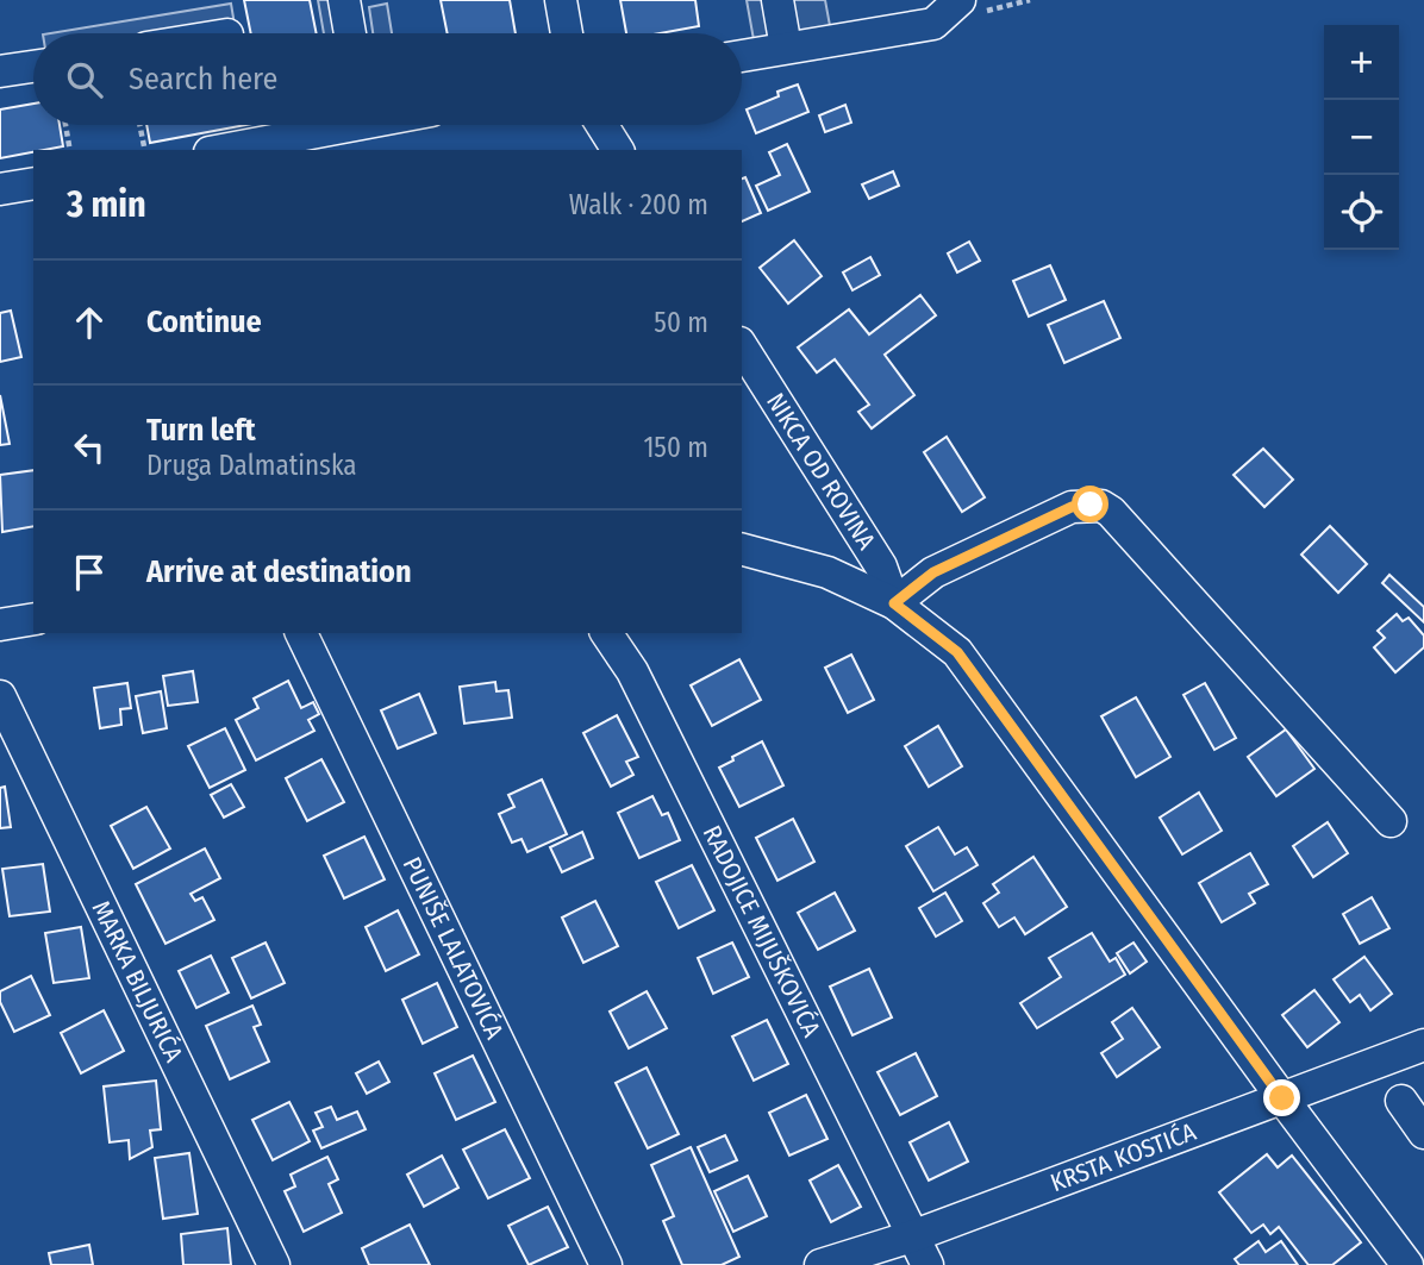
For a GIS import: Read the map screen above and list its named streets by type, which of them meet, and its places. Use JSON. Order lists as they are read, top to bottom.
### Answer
{
  "streets": {
    "street": [
      "NIKCA OD ROVINA",
      "RADOJICE MIJUŠKOVIĆA",
      "PUNIŠE LALATOVIĆA",
      "MARKA BILJURIĆA",
      "KRSTA KOSTIĆA"
    ]
  },
  "crossings": [
    ["RADOJICE MIJUŠKOVIĆA", "KRSTA KOSTIĆA"]
  ],
  "page": {
    "map_buttons": ["+", "−"],
    "search": "Search here",
    "heading": ["3 min", "Walk · 200 m"],
    "list": [
      ["Continue", "50 m"],
      ["Turn left", "Druga Dalmatinska", "150 m"],
      "Arrive at destination"
    ]
  }
}
